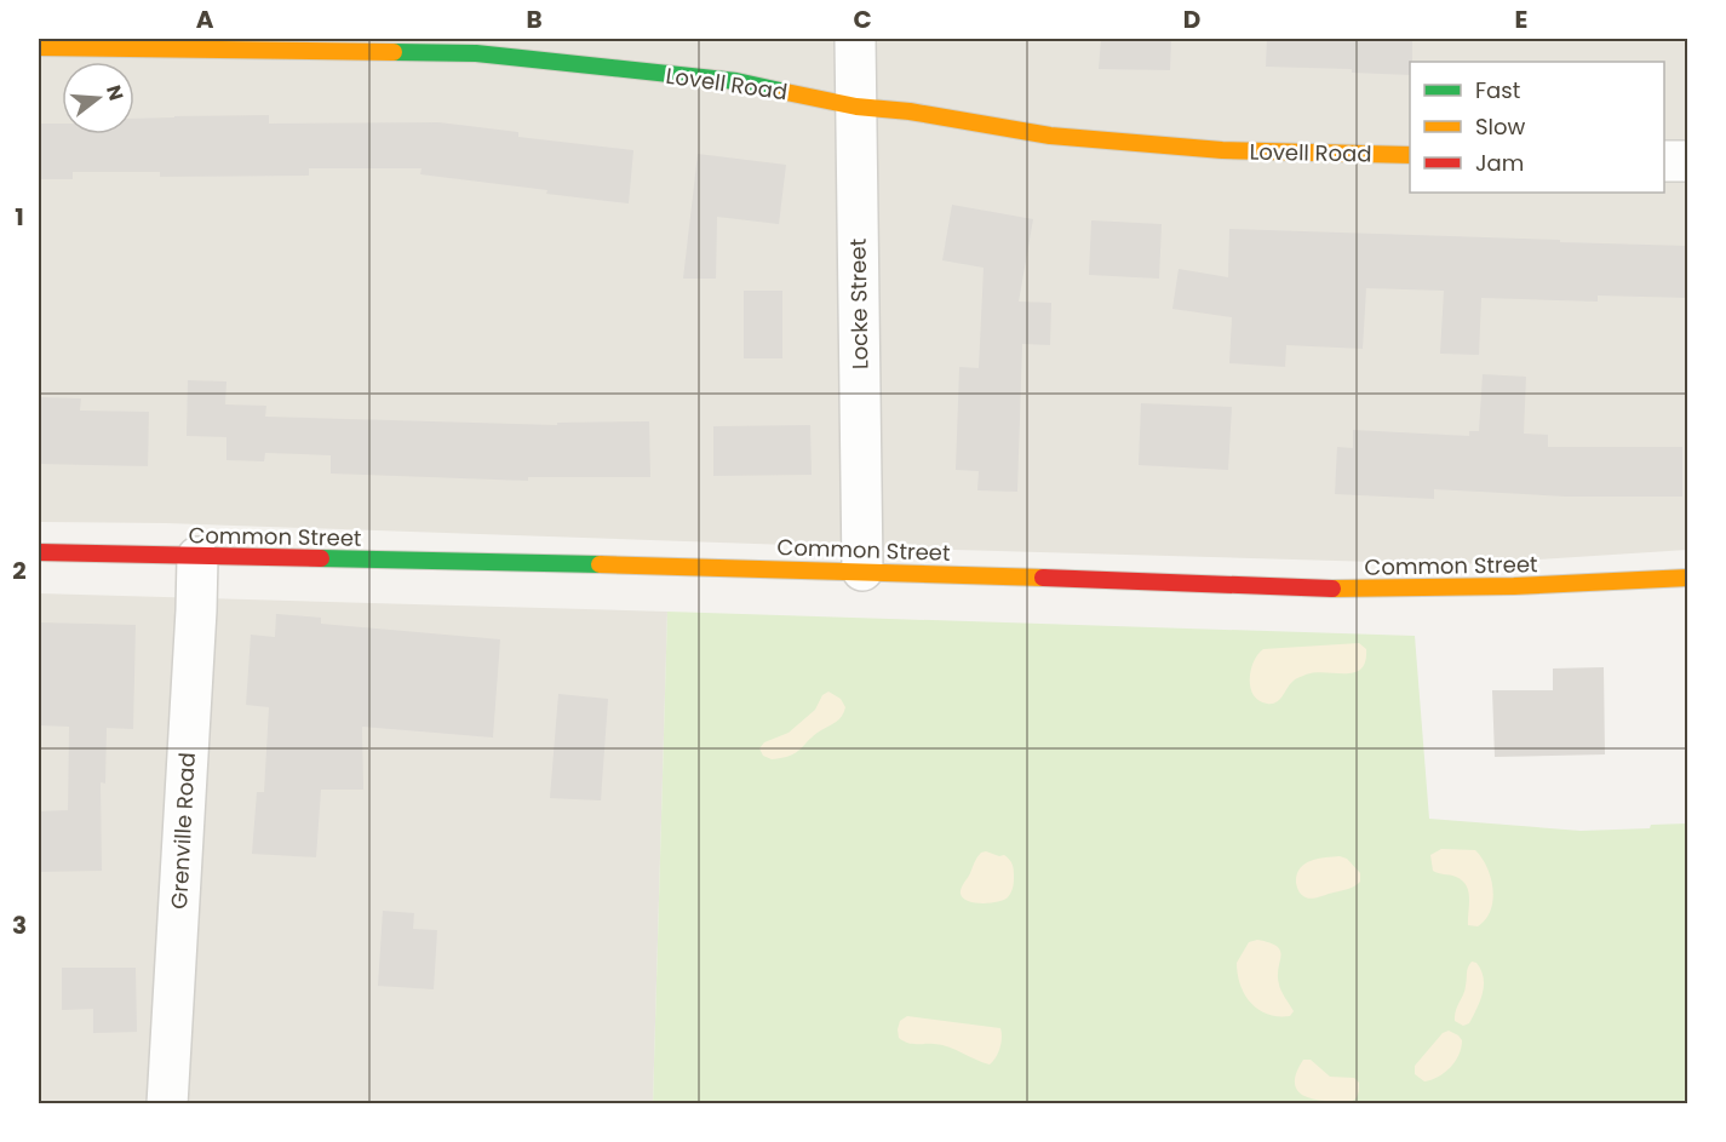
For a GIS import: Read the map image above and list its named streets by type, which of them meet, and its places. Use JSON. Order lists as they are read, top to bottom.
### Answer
{
  "streets": {
    "main road": ["Lovell Road", "Common Street"],
    "street": ["Locke Street", "Grenville Road"]
  },
  "crossings": [
    ["Lovell Road", "Locke Street"],
    ["Locke Street", "Common Street"],
    ["Common Street", "Grenville Road"]
  ],
  "legend": ["Fast", "Slow", "Jam"],
  "north": "right",
  "grid": {
    "columns": [
      "A",
      "B",
      "C",
      "D",
      "E"
    ],
    "rows": ["1", "2", "3"]
  }
}
